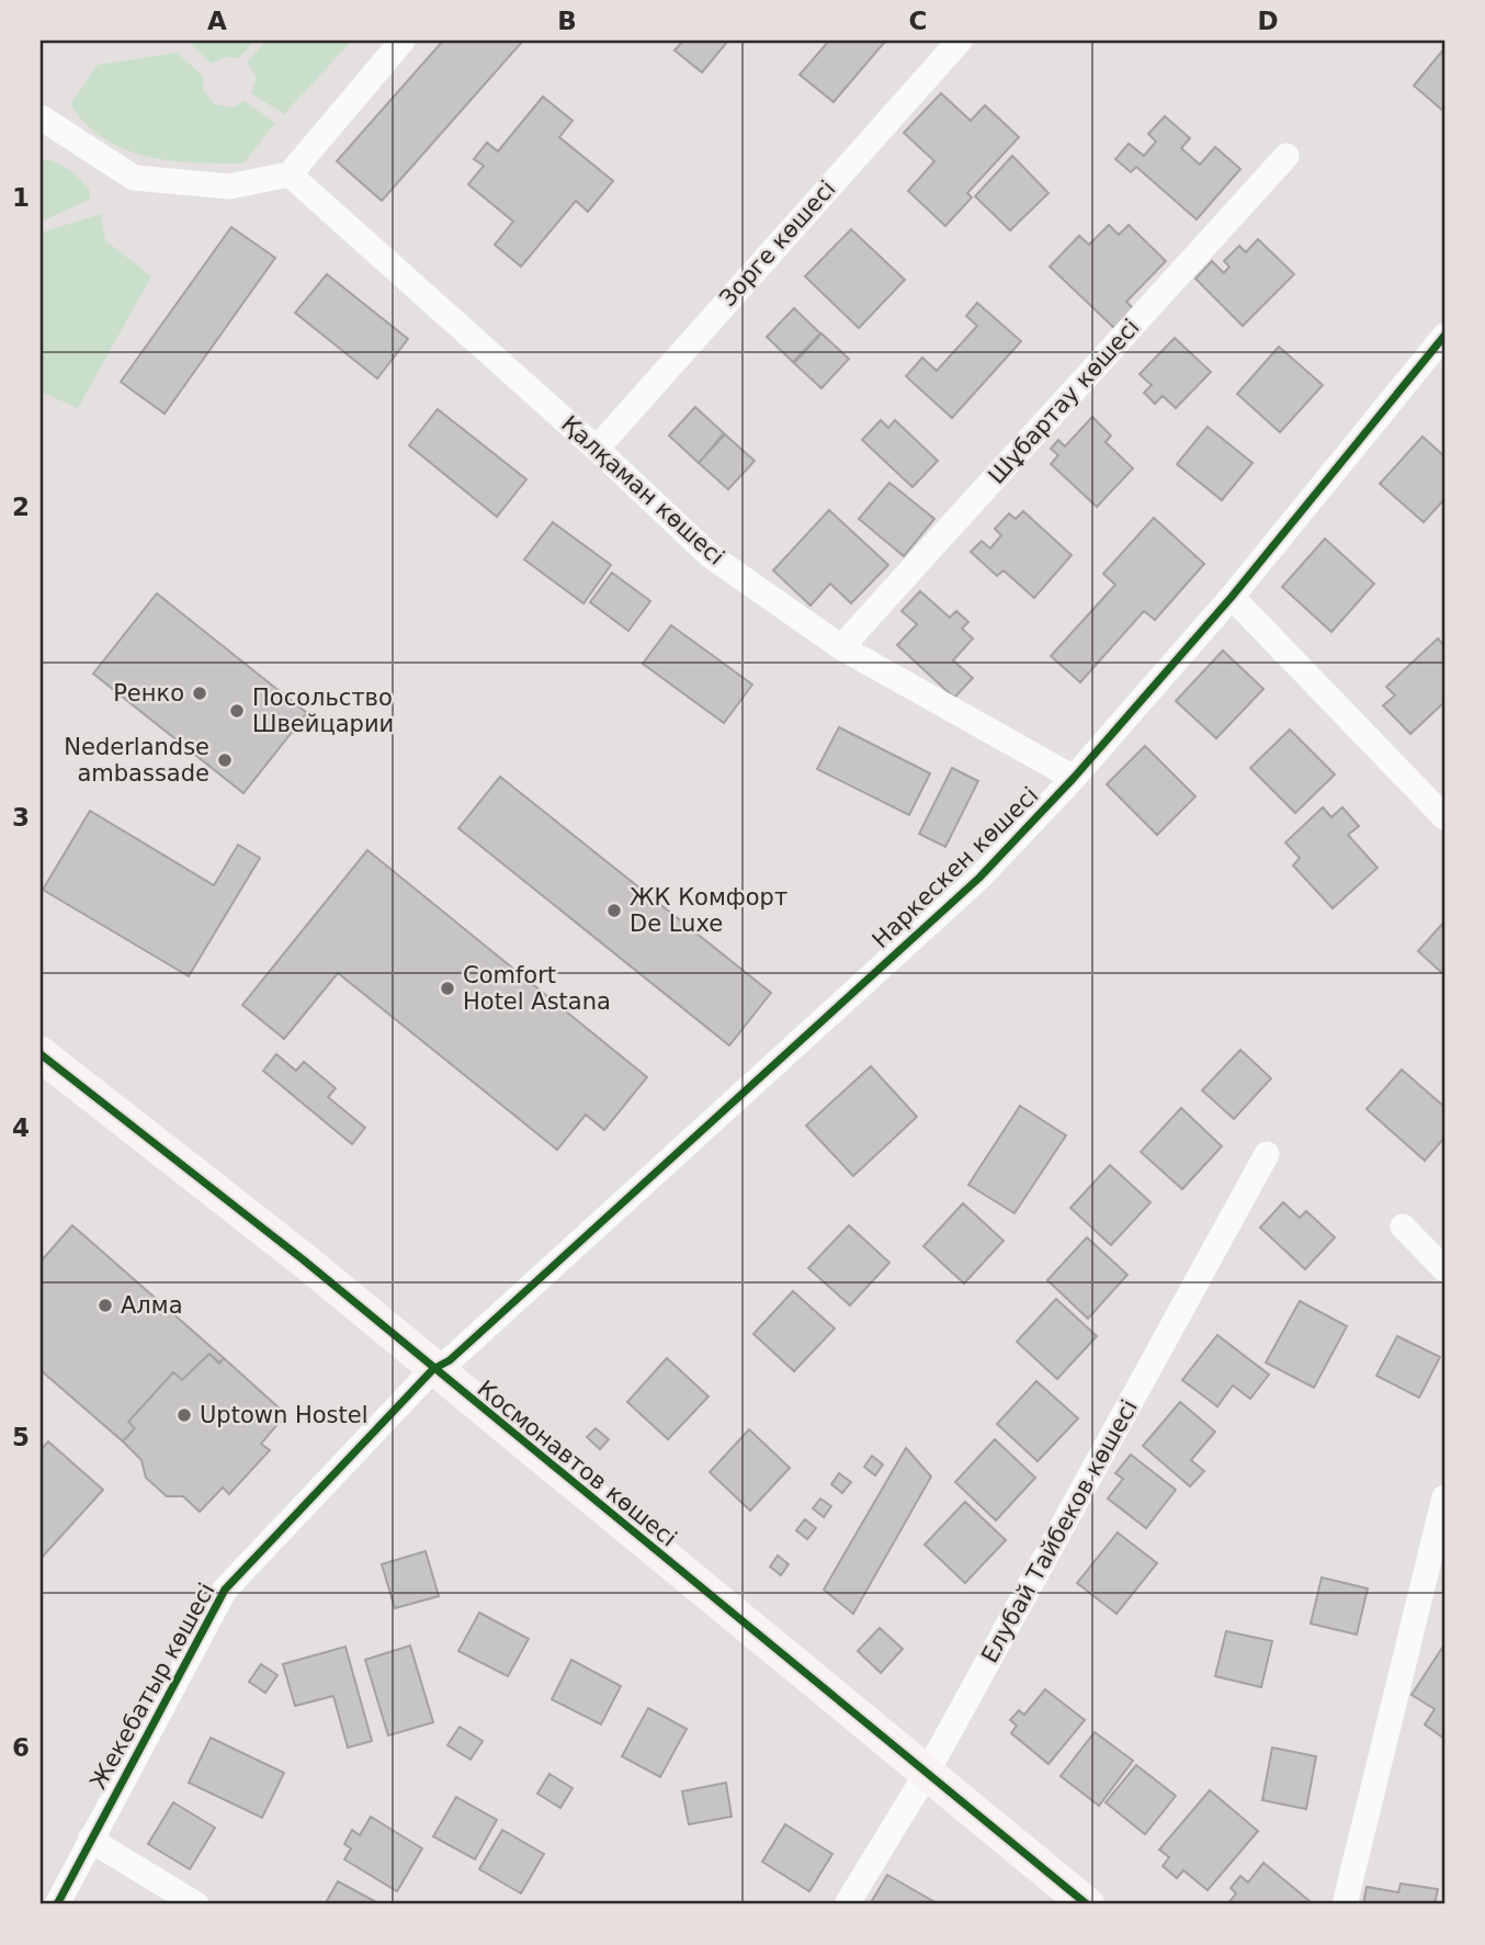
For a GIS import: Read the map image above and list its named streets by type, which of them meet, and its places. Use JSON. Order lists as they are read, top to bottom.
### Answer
{
  "streets": {
    "street": [
      "Зорге көшесі",
      "Шұбартау көшесі",
      "Қалқаман көшесі",
      "Наркескен көшесі",
      "Космонавтов көшесі",
      "Елубай Тайбеков көшесі",
      "Жекебатыр көшесі"
    ]
  },
  "crossings": [
    ["Зорге көшесі", "Қалқаман көшесі"],
    ["Шұбартау көшесі", "Қалқаман көшесі"],
    ["Қалқаман көшесі", "Наркескен көшесі"],
    ["Наркескен көшесі", "Космонавтов көшесі"],
    ["Наркескен көшесі", "Жекебатыр көшесі"],
    ["Космонавтов көшесі", "Елубай Тайбеков көшесі"],
    ["Космонавтов көшесі", "Жекебатыр көшесі"]
  ],
  "places": [
    "Ренко",
    "Посольство Швейцарии",
    "Nederlandse ambassade",
    "ЖК Комфорт De Luxe",
    "Comfort Hotel Astana",
    "Алма",
    "Uptown Hostel"
  ],
  "grid": {
    "columns": [
      "A",
      "B",
      "C",
      "D"
    ],
    "rows": [
      "1",
      "2",
      "3",
      "4",
      "5",
      "6"
    ]
  }
}
